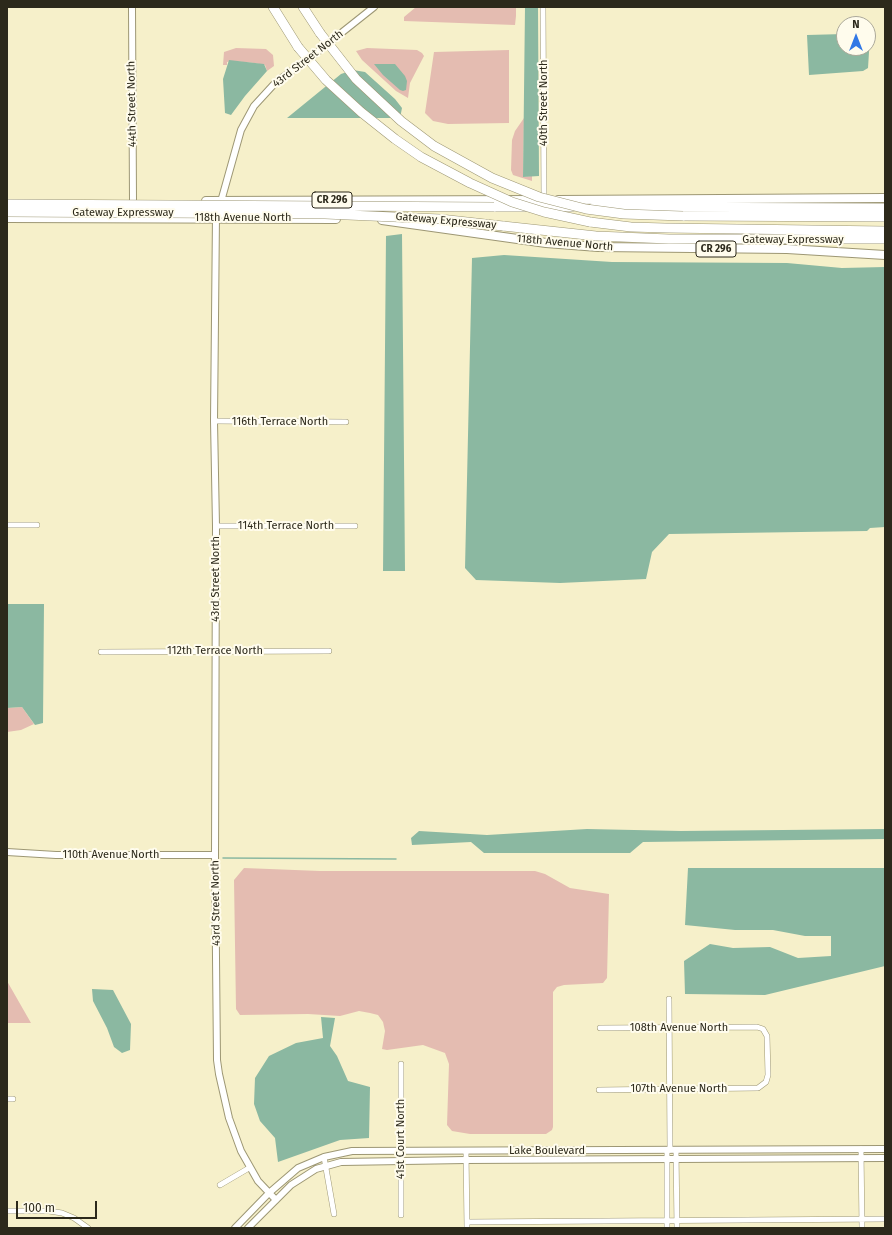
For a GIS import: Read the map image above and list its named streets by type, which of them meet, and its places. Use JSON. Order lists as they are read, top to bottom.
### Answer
{
  "streets": {
    "highway": ["Gateway Expressway"],
    "main road": ["CR 296", "118th Avenue North"],
    "street": [
      "43rd Street North",
      "40th Street North",
      "44th Street North",
      "116th Terrace North",
      "114th Terrace North",
      "112th Terrace North",
      "110th Avenue North",
      "108th Avenue North",
      "107th Avenue North",
      "41st Court North",
      "Lake Boulevard"
    ]
  },
  "crossings": [
    ["43rd Street North", "118th Avenue North"],
    ["43rd Street North", "116th Terrace North"],
    ["43rd Street North", "114th Terrace North"],
    ["43rd Street North", "112th Terrace North"],
    ["43rd Street North", "110th Avenue North"],
    ["43rd Street North", "Lake Boulevard"],
    ["40th Street North", "118th Avenue North"],
    ["44th Street North", "118th Avenue North"],
    ["108th Avenue North", "107th Avenue North"],
    ["41st Court North", "Lake Boulevard"]
  ],
  "scale_bar": "100 m",
  "north": "top"
}
